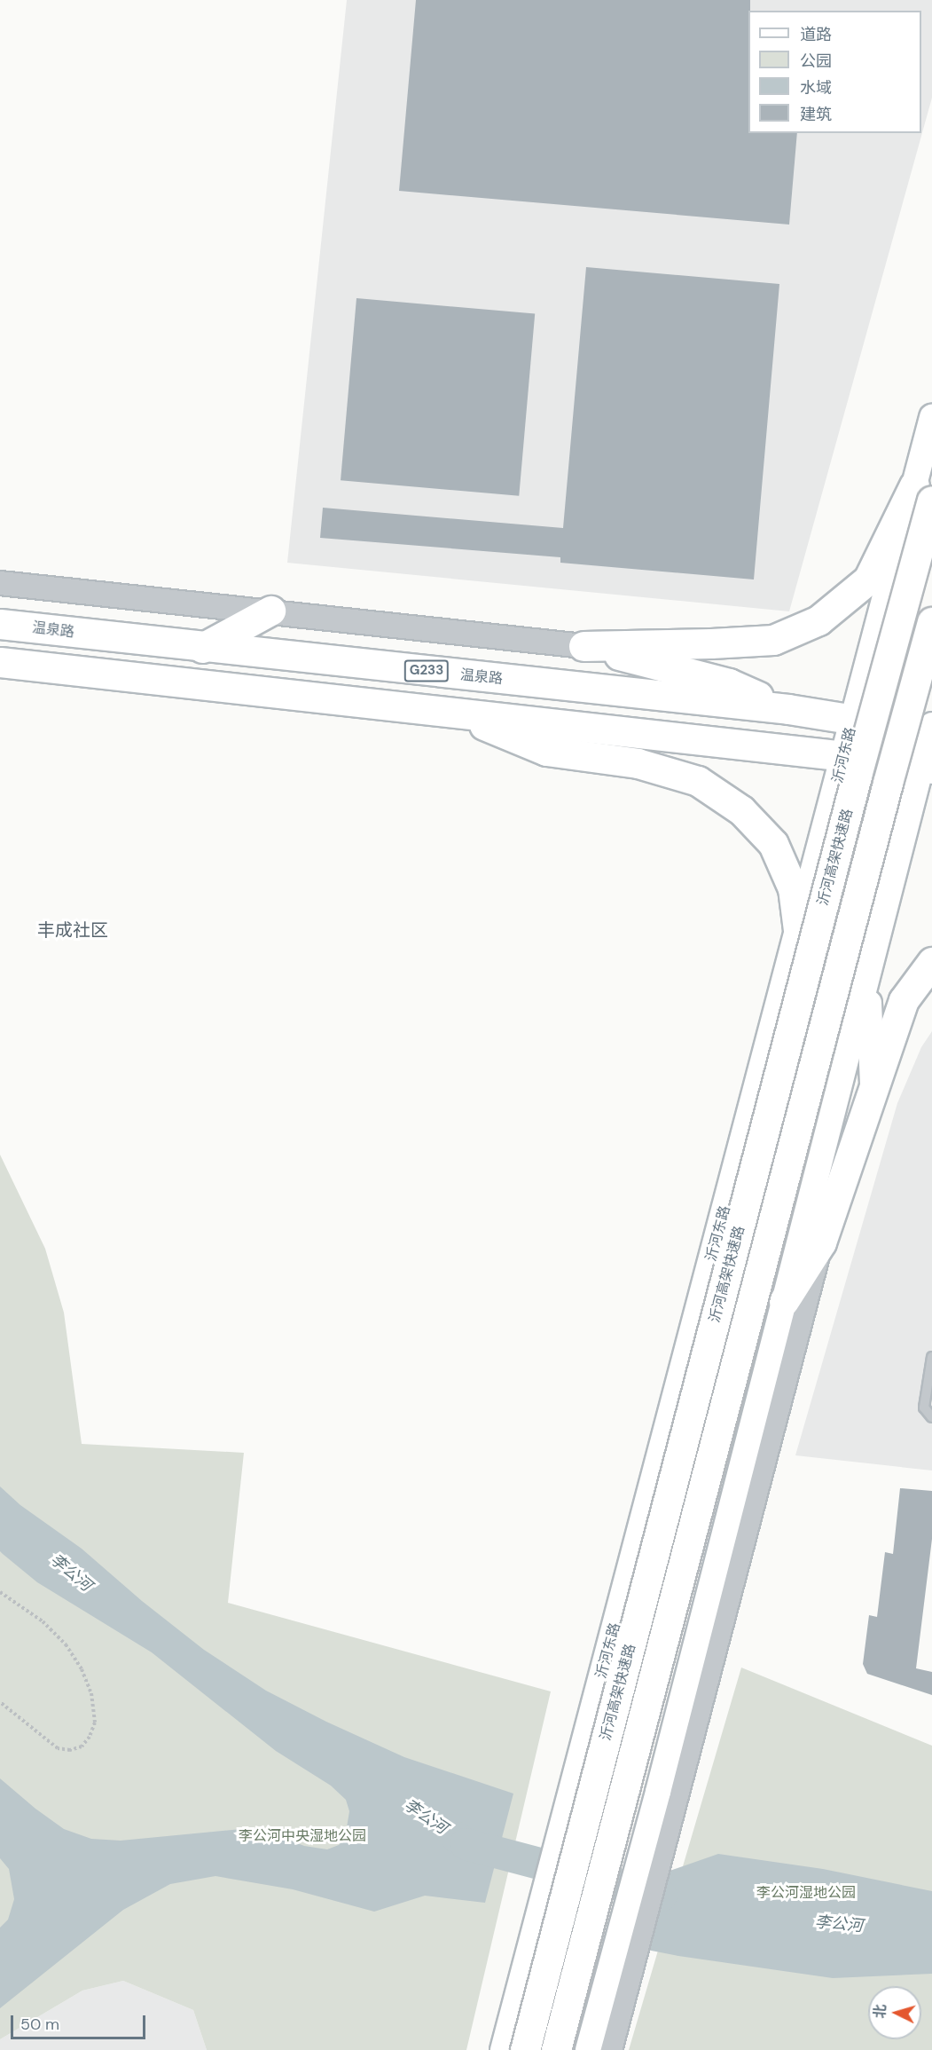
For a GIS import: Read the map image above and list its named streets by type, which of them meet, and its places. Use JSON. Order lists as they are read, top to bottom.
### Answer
{
  "streets": {
    "highway": ["温泉路", "G233", "沂河高架快速路"],
    "main road": ["沂河东路"]
  },
  "crossings": [
    ["温泉路", "沂河东路"],
    ["沂河东路", "沂河高架快速路"]
  ],
  "districts": ["丰成社区"],
  "water": ["李公河"],
  "parks": ["李公河中央湿地公园", "李公河湿地公园"],
  "legend": [
    "道路",
    "公园",
    "水域",
    "建筑"
  ],
  "scale_bar": "50 m",
  "north": "left"
}
